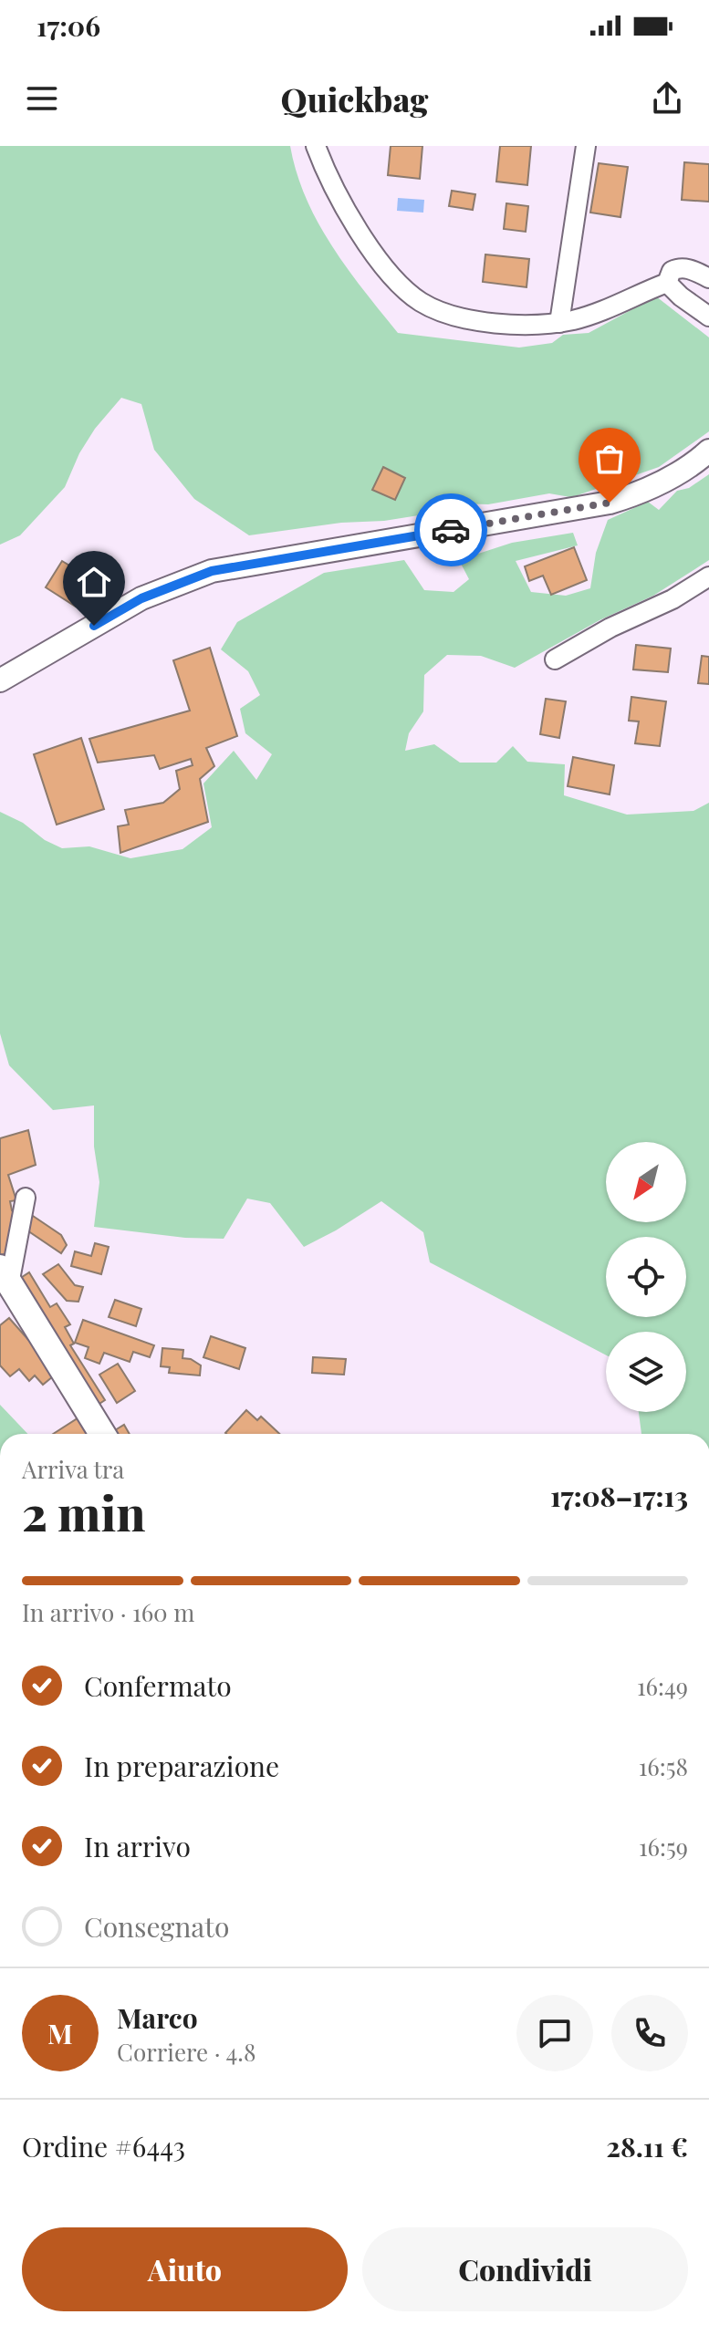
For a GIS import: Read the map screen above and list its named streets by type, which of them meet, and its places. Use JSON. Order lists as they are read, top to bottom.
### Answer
{
  "north": "bottom left",
  "page": {
    "status": "17:06",
    "header": "Quickbag",
    "heading": ["2 min", "Arriva tra", "17:08–17:13"],
    "panel": [
      "Marco",
      "Corriere · 4.8",
      "Ordine #6443",
      "28.11 €"
    ],
    "bar": "In arrivo · 160 m",
    "list": [
      ["Confermato", "16:49"],
      ["In preparazione", "16:58"],
      ["In arrivo", "16:59"],
      "Consegnato"
    ],
    "round": "M",
    "buttons": ["Aiuto", "Condividi"]
  }
}
